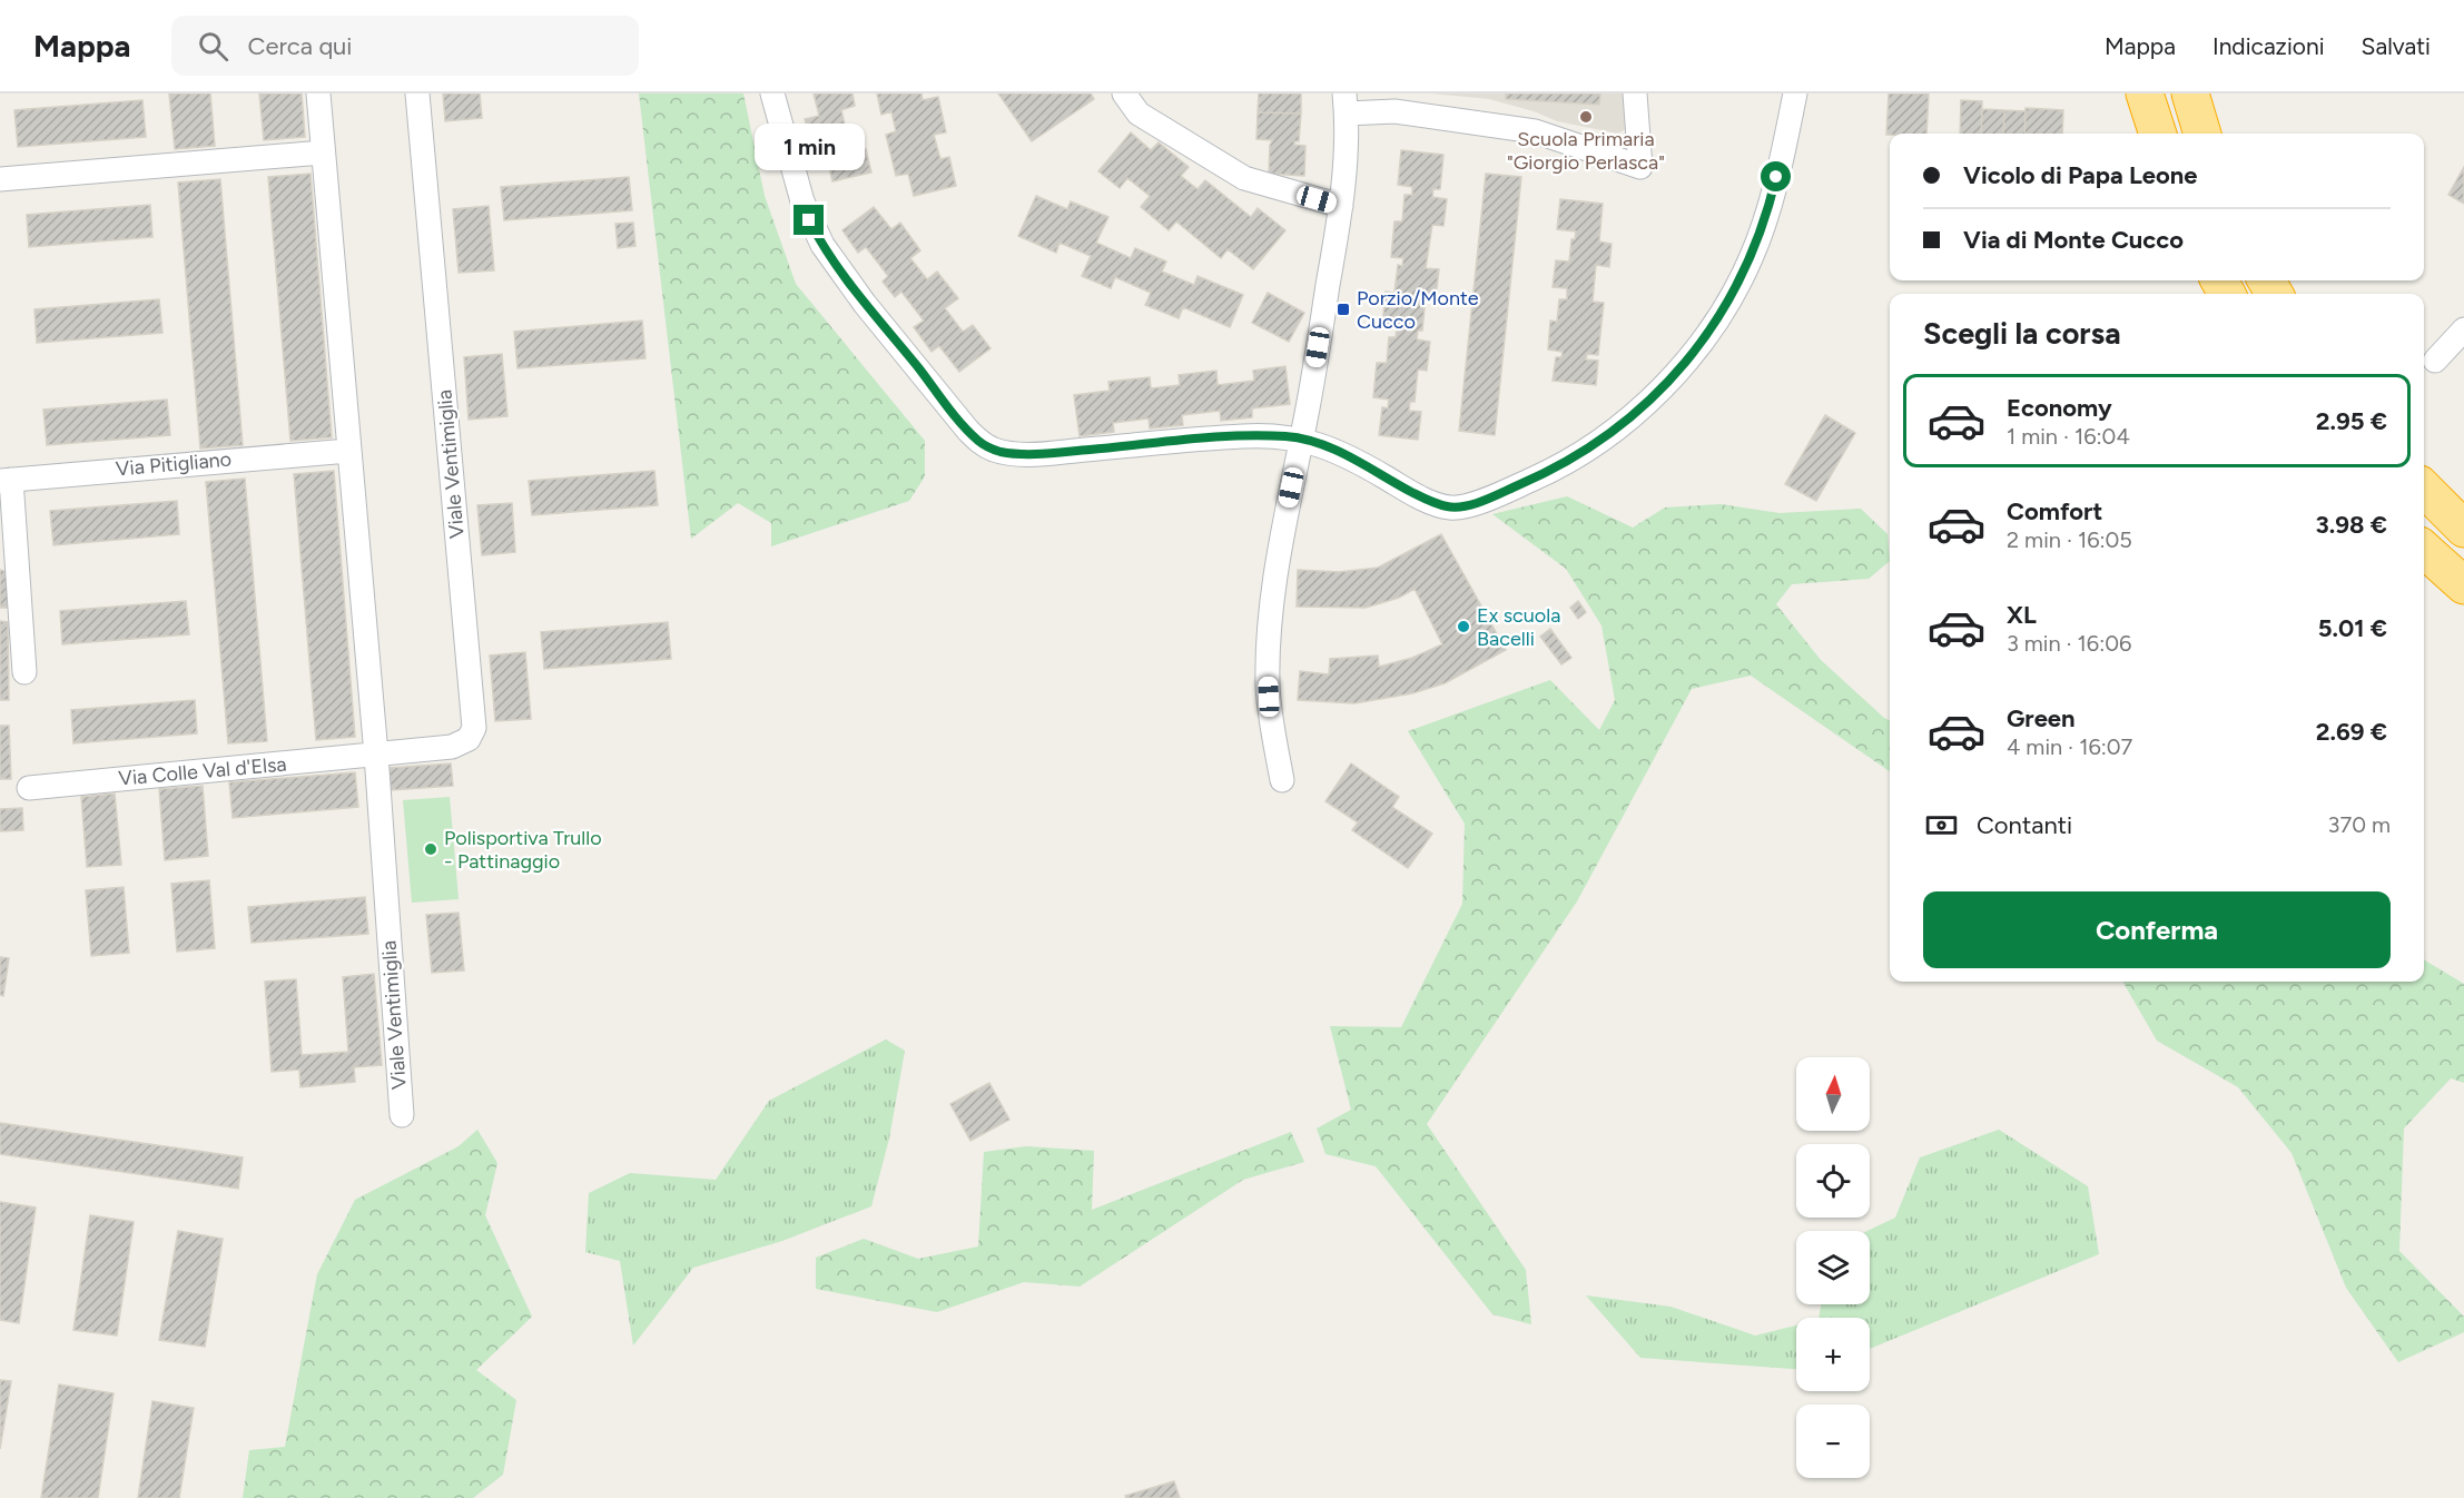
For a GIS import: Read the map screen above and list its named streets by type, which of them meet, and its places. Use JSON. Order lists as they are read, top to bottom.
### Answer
{
  "streets": {
    "street": ["Via Pitigliano", "Viale Ventimiglia", "Via Colle Val d'Elsa"]
  },
  "crossings": [
    ["Via Pitigliano", "Viale Ventimiglia"],
    ["Viale Ventimiglia", "Via Colle Val d'Elsa"]
  ],
  "places": {
    "other": ["Scuola Primaria \"Giorgio Perlasca\"", "Ex scuola Bacelli", "Polisportiva Trullo - Pattinaggio"],
    "transit": ["Porzio/Monte Cucco"]
  },
  "north": "top",
  "page": {
    "header": "Mappa",
    "search": "Cerca qui",
    "nav": ["Mappa", "Indicazioni", "Salvati"],
    "bubble": "1 min",
    "banner": ["Vicolo di Papa Leone", "Via di Monte Cucco"],
    "heading": "Scegli la corsa",
    "list": [
      {
        "name": "Economy",
        "note": "1 min · 16:04",
        "value": "2.95 €"
      },
      {
        "name": "Comfort",
        "note": "2 min · 16:05",
        "value": "3.98 €"
      },
      {
        "name": "XL",
        "note": "3 min · 16:06",
        "value": "5.01 €"
      },
      {
        "name": "Green",
        "note": "4 min · 16:07",
        "value": "2.69 €"
      }
    ],
    "pay": ["Contanti", "370 m"],
    "buttons": "Conferma",
    "map_buttons": ["+", "−"]
  }
}
